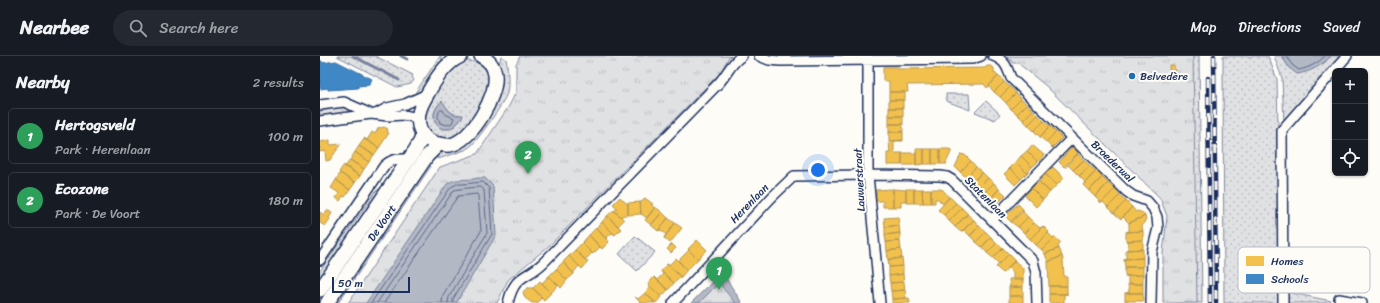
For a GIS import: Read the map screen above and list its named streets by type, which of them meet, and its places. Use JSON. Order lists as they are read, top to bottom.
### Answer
{
  "streets": {
    "street": [
      "Broederwal",
      "Lauwerstraat",
      "Statenlaan",
      "Herenlaan",
      "De Voort"
    ]
  },
  "crossings": [
    ["Lauwerstraat", "Statenlaan"],
    ["Lauwerstraat", "Herenlaan"],
    ["Statenlaan", "Herenlaan"]
  ],
  "places": ["Belvedère"],
  "legend": ["Homes", "Schools"],
  "scale_bar": "50 m",
  "page": {
    "header": "Nearbee",
    "search": "Search here",
    "nav": ["Map", "Directions", "Saved"],
    "heading": ["Nearby", "2 results"],
    "map_buttons": ["+", "−"],
    "list": [
      {
        "mark": "1",
        "name": "Hertogsveld",
        "note": "Park · Herenlaan",
        "value": "100 m"
      },
      {
        "mark": "2",
        "name": "Ecozone",
        "note": "Park · De Voort",
        "value": "180 m"
      }
    ],
    "pins": ["2", "1"],
    "scale": "50 m"
  }
}
